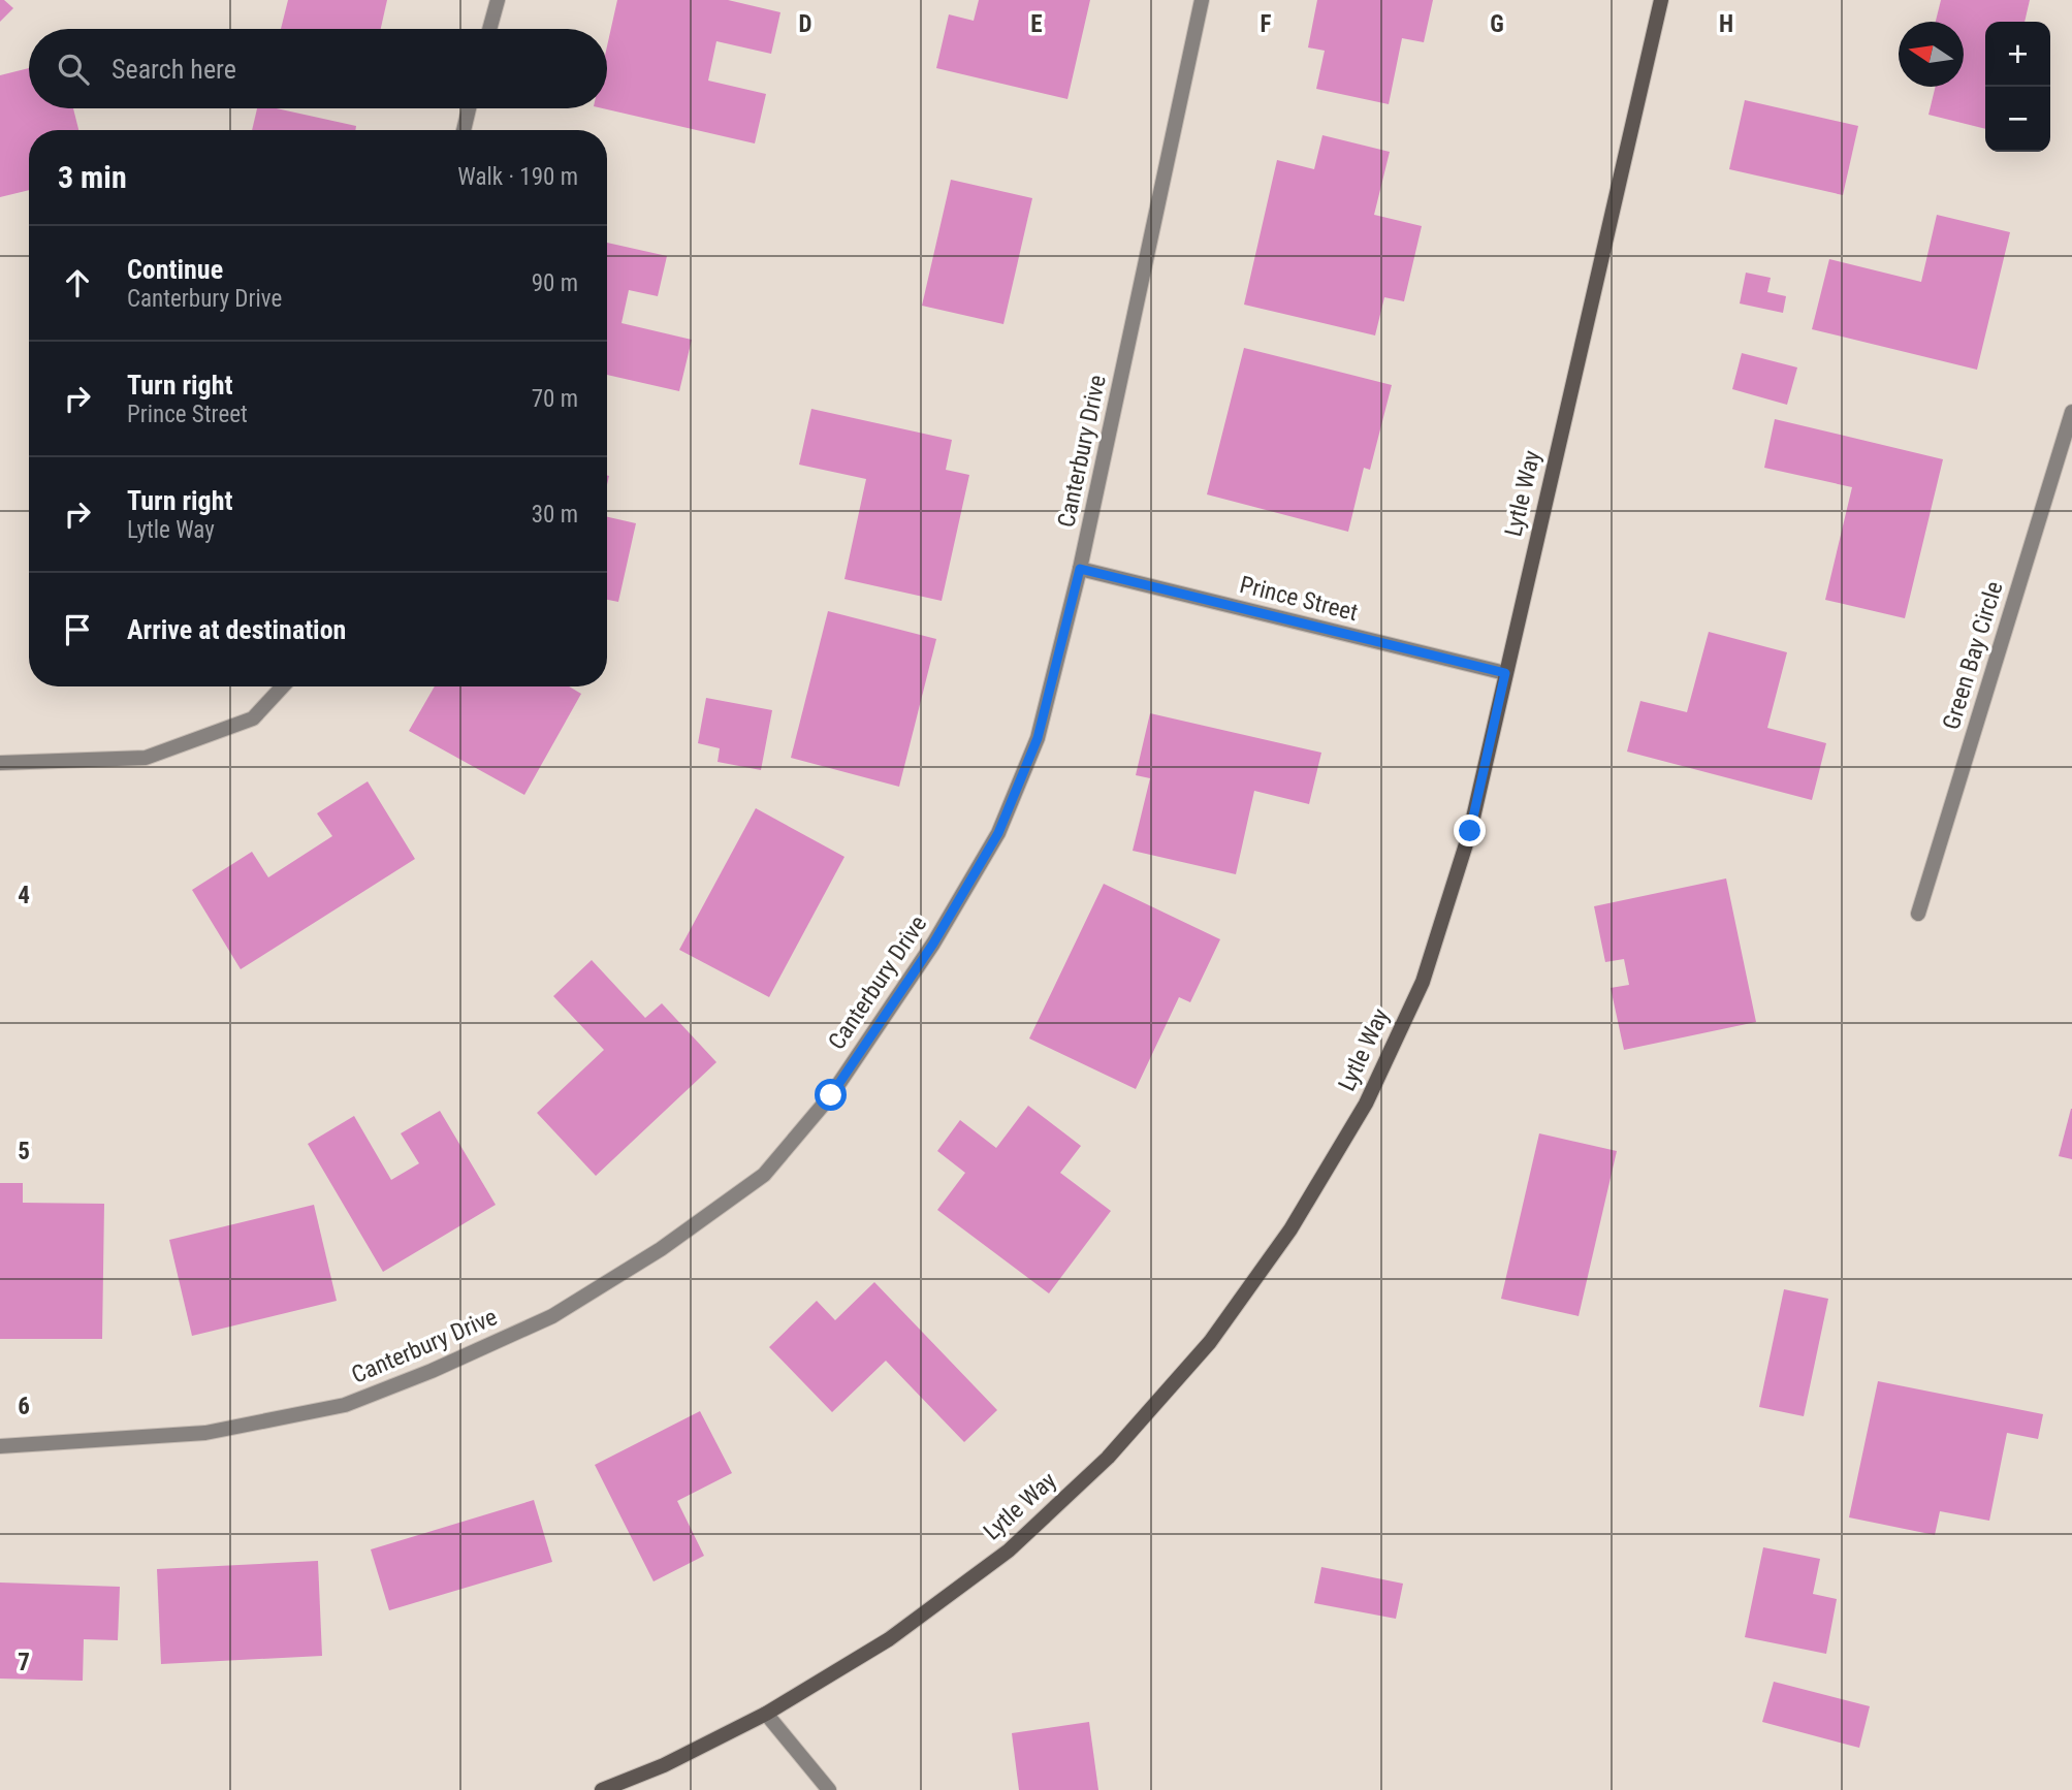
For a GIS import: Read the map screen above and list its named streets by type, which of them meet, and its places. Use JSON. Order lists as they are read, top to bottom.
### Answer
{
  "streets": {
    "street": [
      "Canterbury Drive",
      "Lytle Way",
      "Prince Street",
      "Green Bay Circle"
    ]
  },
  "crossings": [
    ["Canterbury Drive", "Prince Street"],
    ["Lytle Way", "Prince Street"]
  ],
  "north": "left",
  "page": {
    "map_buttons": ["+", "−"],
    "search": "Search here",
    "heading": ["3 min", "Walk · 190 m"],
    "list": [
      ["Continue", "Canterbury Drive", "90 m"],
      ["Turn right", "Prince Street", "70 m"],
      ["Turn right", "Lytle Way", "30 m"],
      "Arrive at destination"
    ]
  },
  "grid": {
    "columns": [
      "D",
      "E",
      "F",
      "G",
      "H"
    ],
    "rows": [
      "4",
      "5",
      "6",
      "7"
    ]
  }
}
